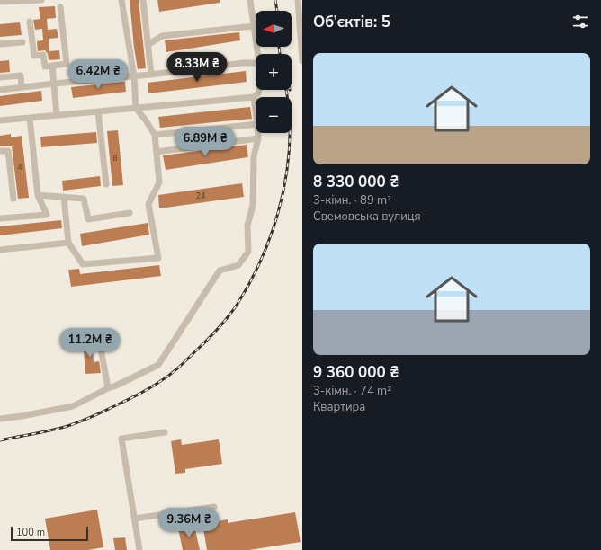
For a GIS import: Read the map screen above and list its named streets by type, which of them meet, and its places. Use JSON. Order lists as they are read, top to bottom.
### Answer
{
  "house_numbers": ["8", "4", "24"],
  "scale_bar": "100 m",
  "north": "left",
  "page": {
    "heading": "Об’єктів: 5",
    "map_buttons": ["+", "−"],
    "list": [
      {
        "name": "8 330 000 ₴",
        "note": "3-кімн. · 89 m² · Свемовська вулиця"
      },
      {
        "name": "9 360 000 ₴",
        "note": "3-кімн. · 74 m² · Квартира"
      }
    ],
    "price": [
      "8.33M ₴",
      "6.42M ₴",
      "6.89M ₴",
      "11.2M ₴",
      "9.36M ₴"
    ],
    "scale": "100 m"
  }
}
